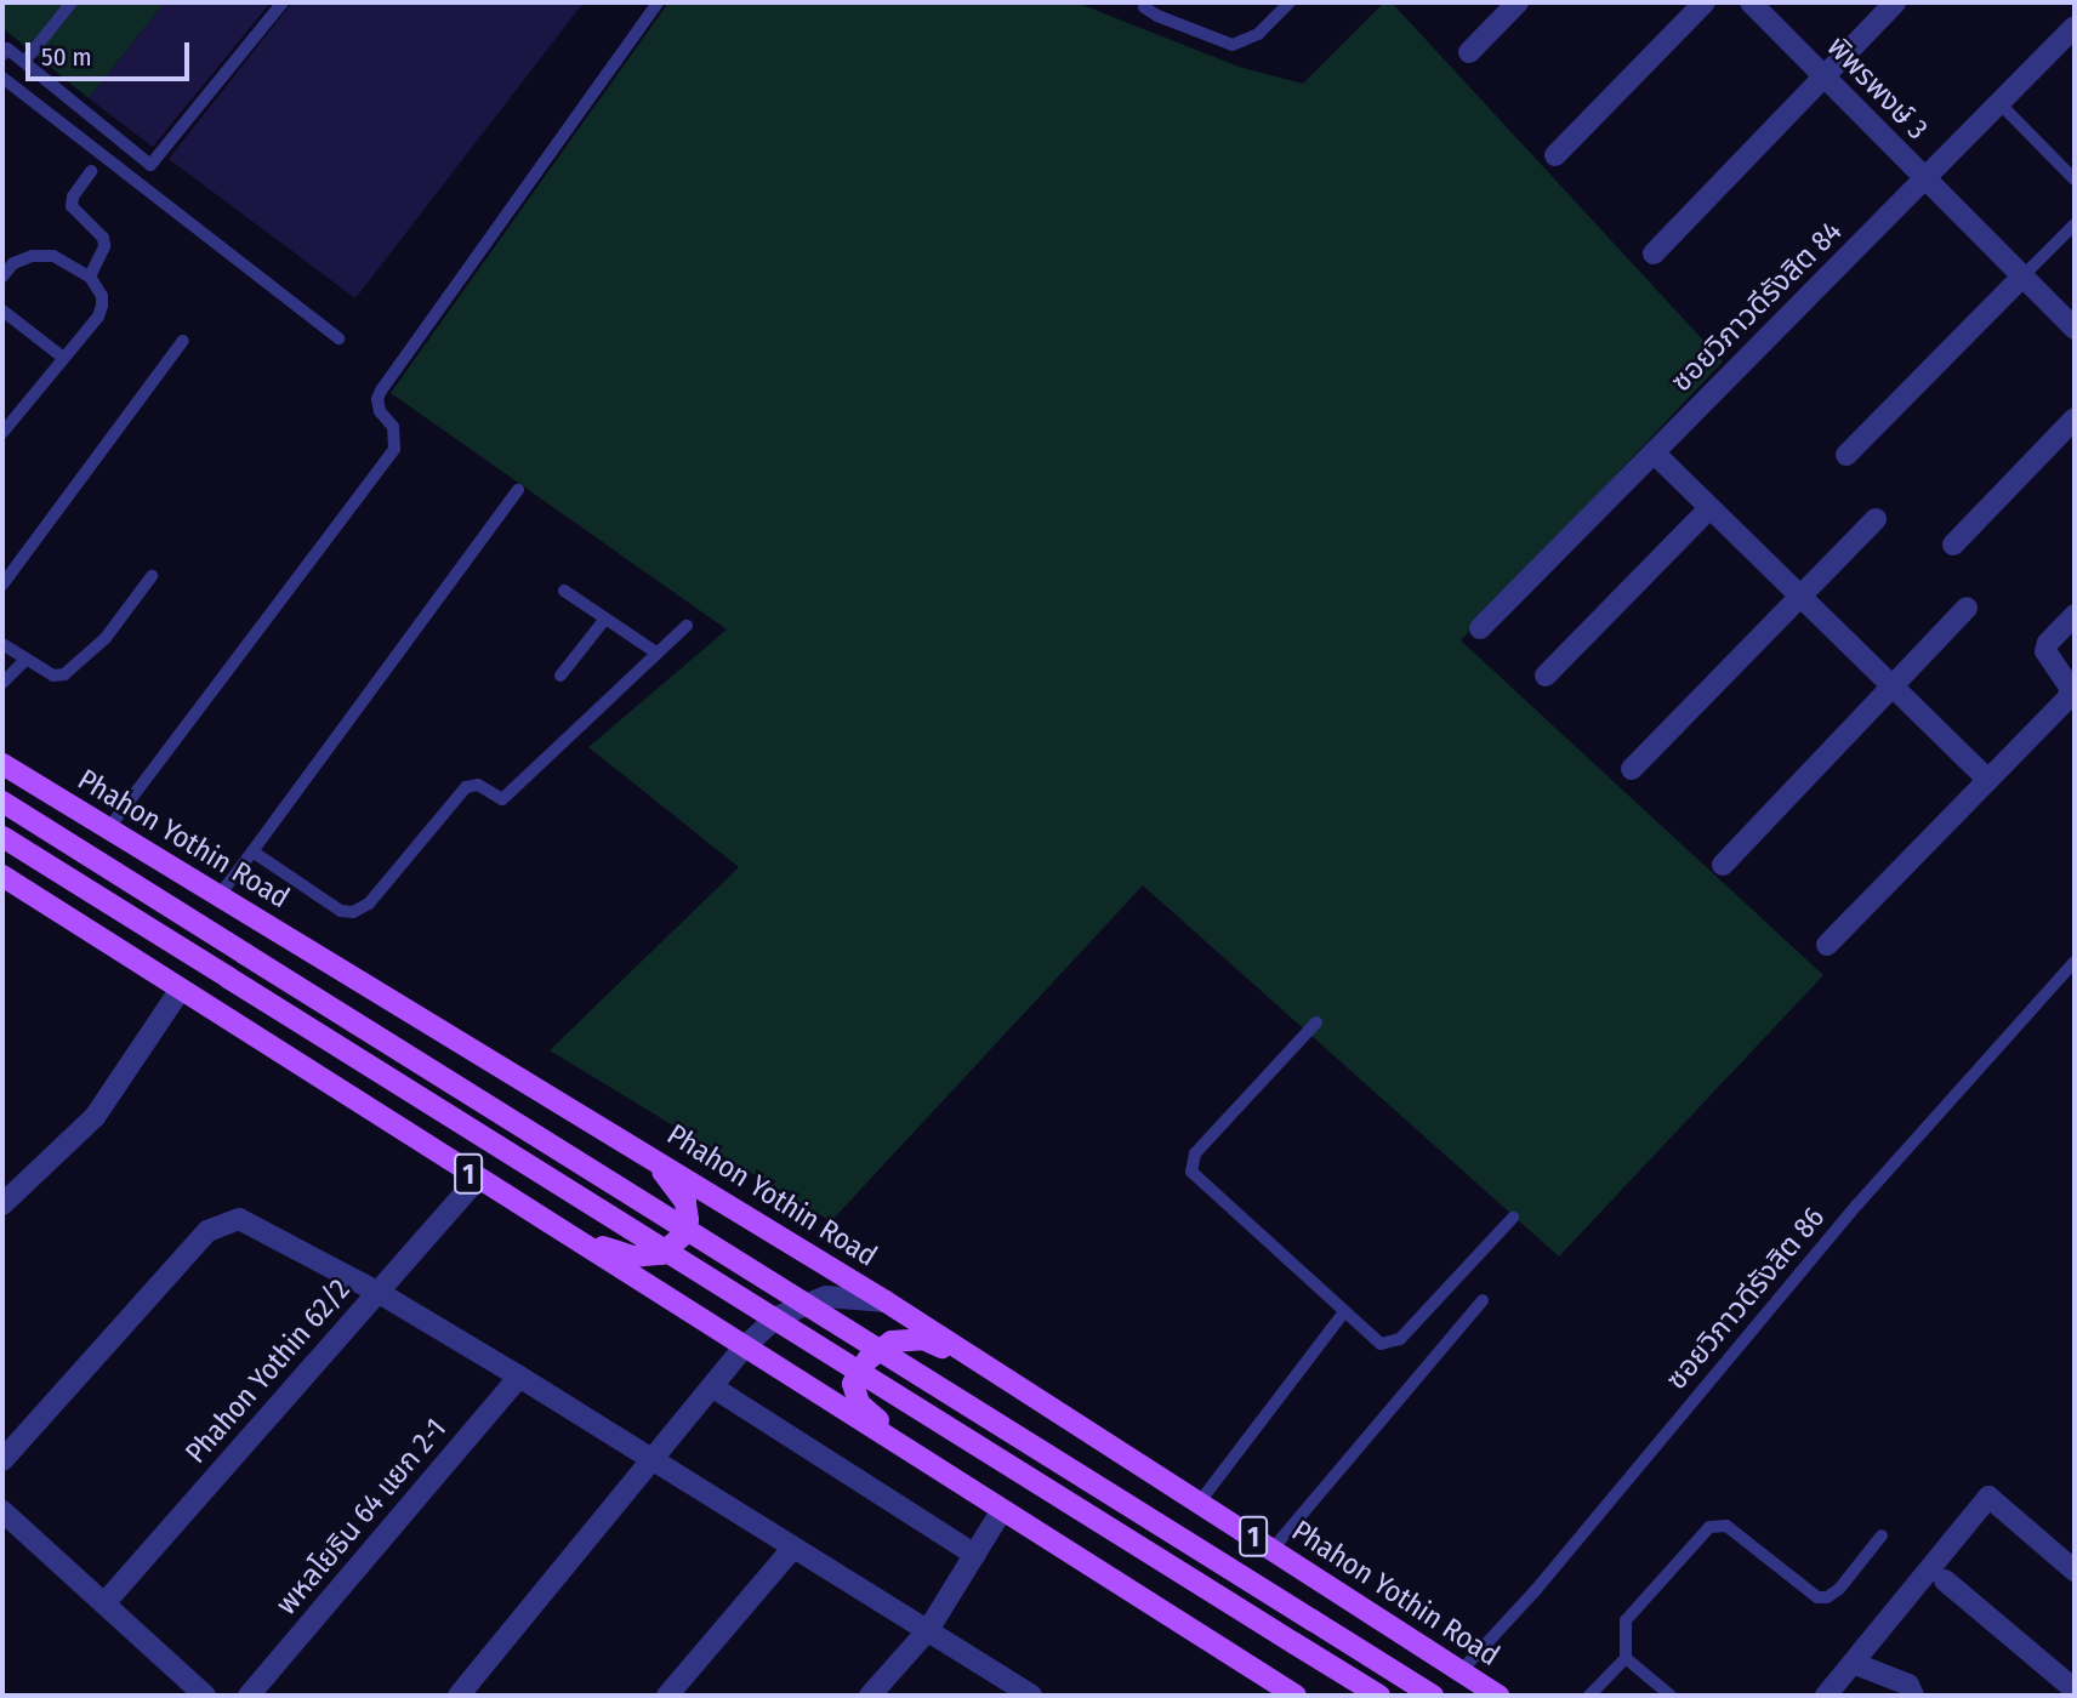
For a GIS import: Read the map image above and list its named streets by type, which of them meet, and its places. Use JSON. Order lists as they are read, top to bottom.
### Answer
{
  "streets": {
    "main road": ["Phahon Yothin Road", "1"],
    "street": [
      "พิพรพงษ์ 3",
      "ซอยวิภาวดีรังสิต 84",
      "Phahon Yothin 62/2",
      "พหลโยธิน 64 แยก 2-1"
    ],
    "lane": ["ซอยวิภาวดีรังสิต 86"]
  },
  "crossings": [
    ["พิพรพงษ์ 3", "ซอยวิภาวดีรังสิต 84"],
    ["Phahon Yothin Road", "ซอยวิภาวดีรังสิต 86"],
    ["1", "Phahon Yothin 62/2"]
  ],
  "scale_bar": "50 m"
}
